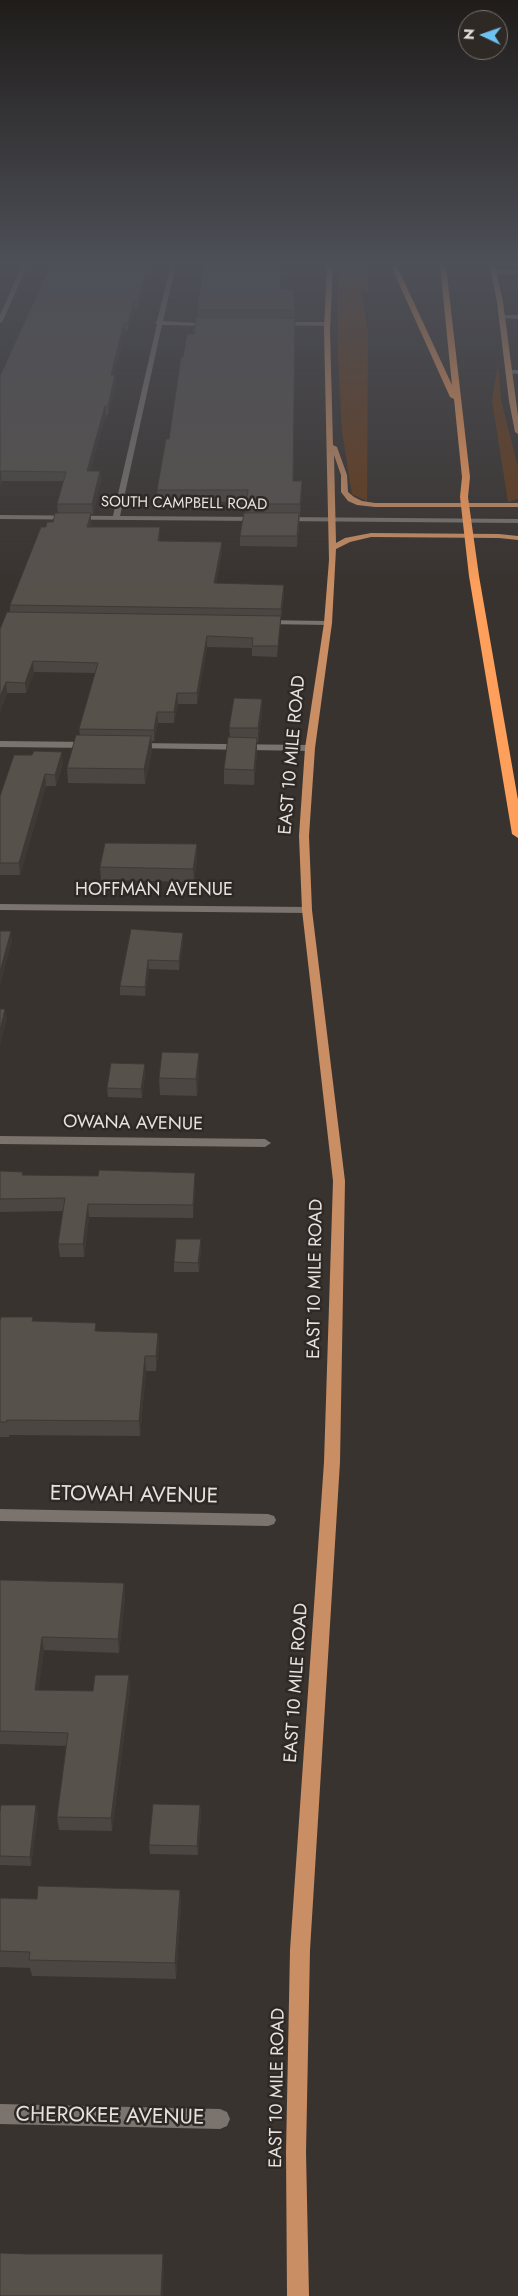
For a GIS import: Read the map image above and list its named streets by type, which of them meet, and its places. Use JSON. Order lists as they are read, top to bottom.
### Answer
{
  "streets": {
    "main road": ["EAST 10 MILE ROAD"],
    "street": [
      "SOUTH CAMPBELL ROAD",
      "HOFFMAN AVENUE",
      "OWANA AVENUE",
      "ETOWAH AVENUE",
      "CHEROKEE AVENUE"
    ]
  },
  "crossings": [
    ["SOUTH CAMPBELL ROAD", "EAST 10 MILE ROAD"],
    ["EAST 10 MILE ROAD", "HOFFMAN AVENUE"]
  ],
  "north": "left"
}
